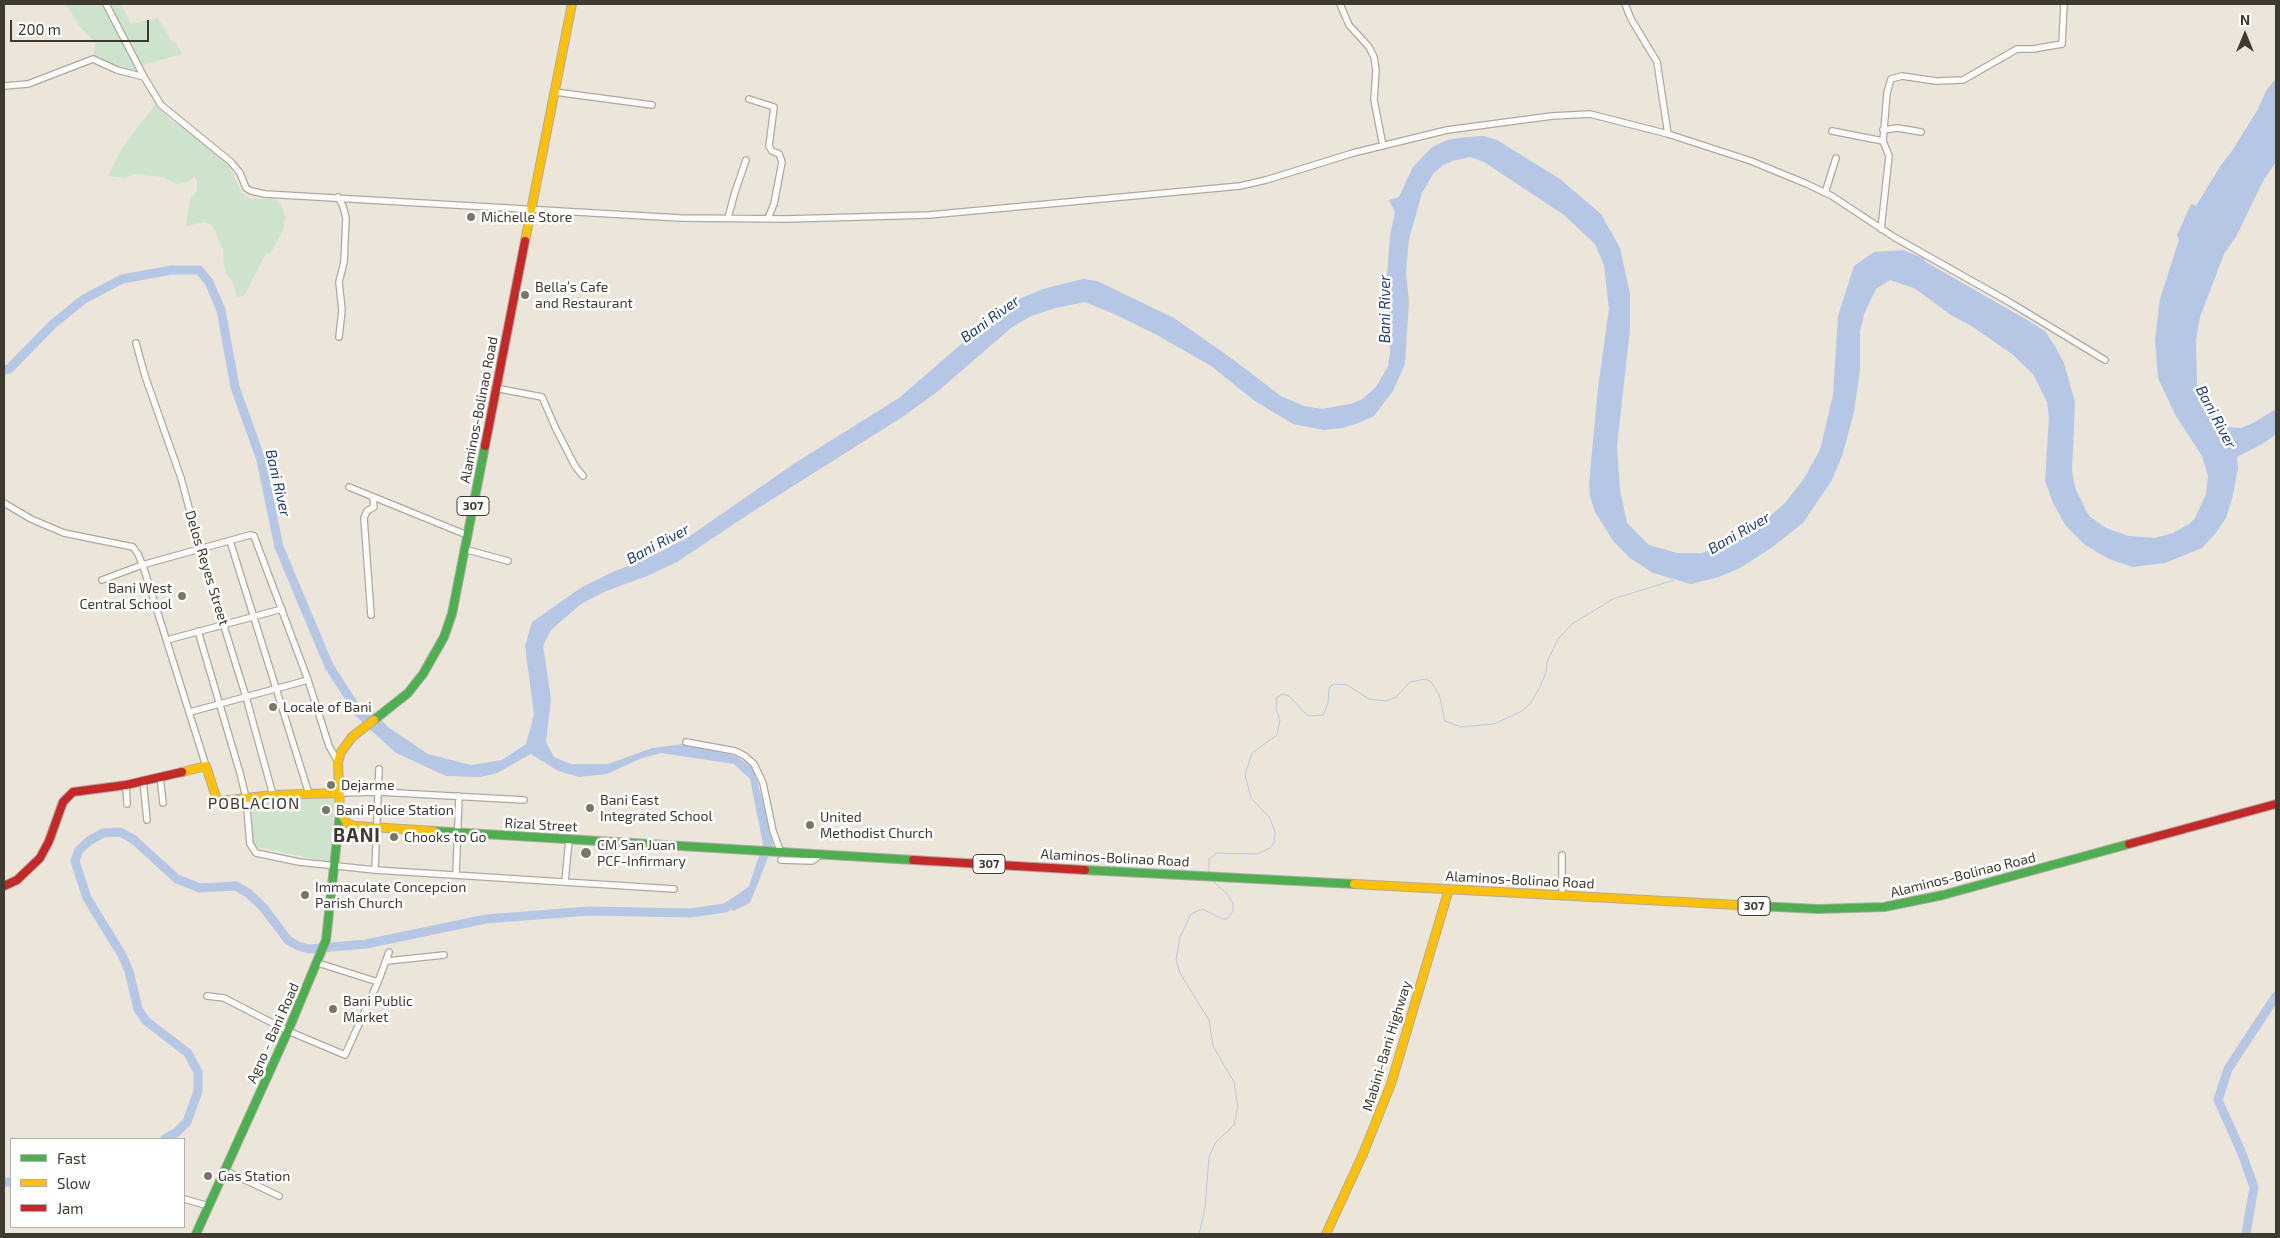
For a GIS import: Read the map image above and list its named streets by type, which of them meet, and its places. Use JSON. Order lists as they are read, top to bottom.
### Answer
{
  "streets": {
    "main road": [
      "Alaminos-Bolinao Road",
      "307",
      "Rizal Street",
      "Agno - Bani Road",
      "Mabini-Bani Highway"
    ],
    "street": ["Delos Reyes Street"]
  },
  "crossings": [
    ["Alaminos-Bolinao Road", "Rizal Street"],
    ["Alaminos-Bolinao Road", "Mabini-Bani Highway"]
  ],
  "districts": ["POBLACION", "BANI"],
  "water": ["Bani River"],
  "places": [
    "Michelle Store",
    "Bella’s Cafe and Restaurant",
    "Bani West Central School",
    "Locale of Bani",
    "Dejarme",
    "Bani East Integrated School",
    "Bani Police Station",
    "United Methodist Church",
    "Chooks to Go",
    "CM San Juan PCF-Infirmary",
    "Immaculate Concepcion Parish Church",
    "Bani Public Market",
    "Gas Station"
  ],
  "legend": ["Fast", "Slow", "Jam"],
  "scale_bar": "200 m",
  "north": "top"
}
